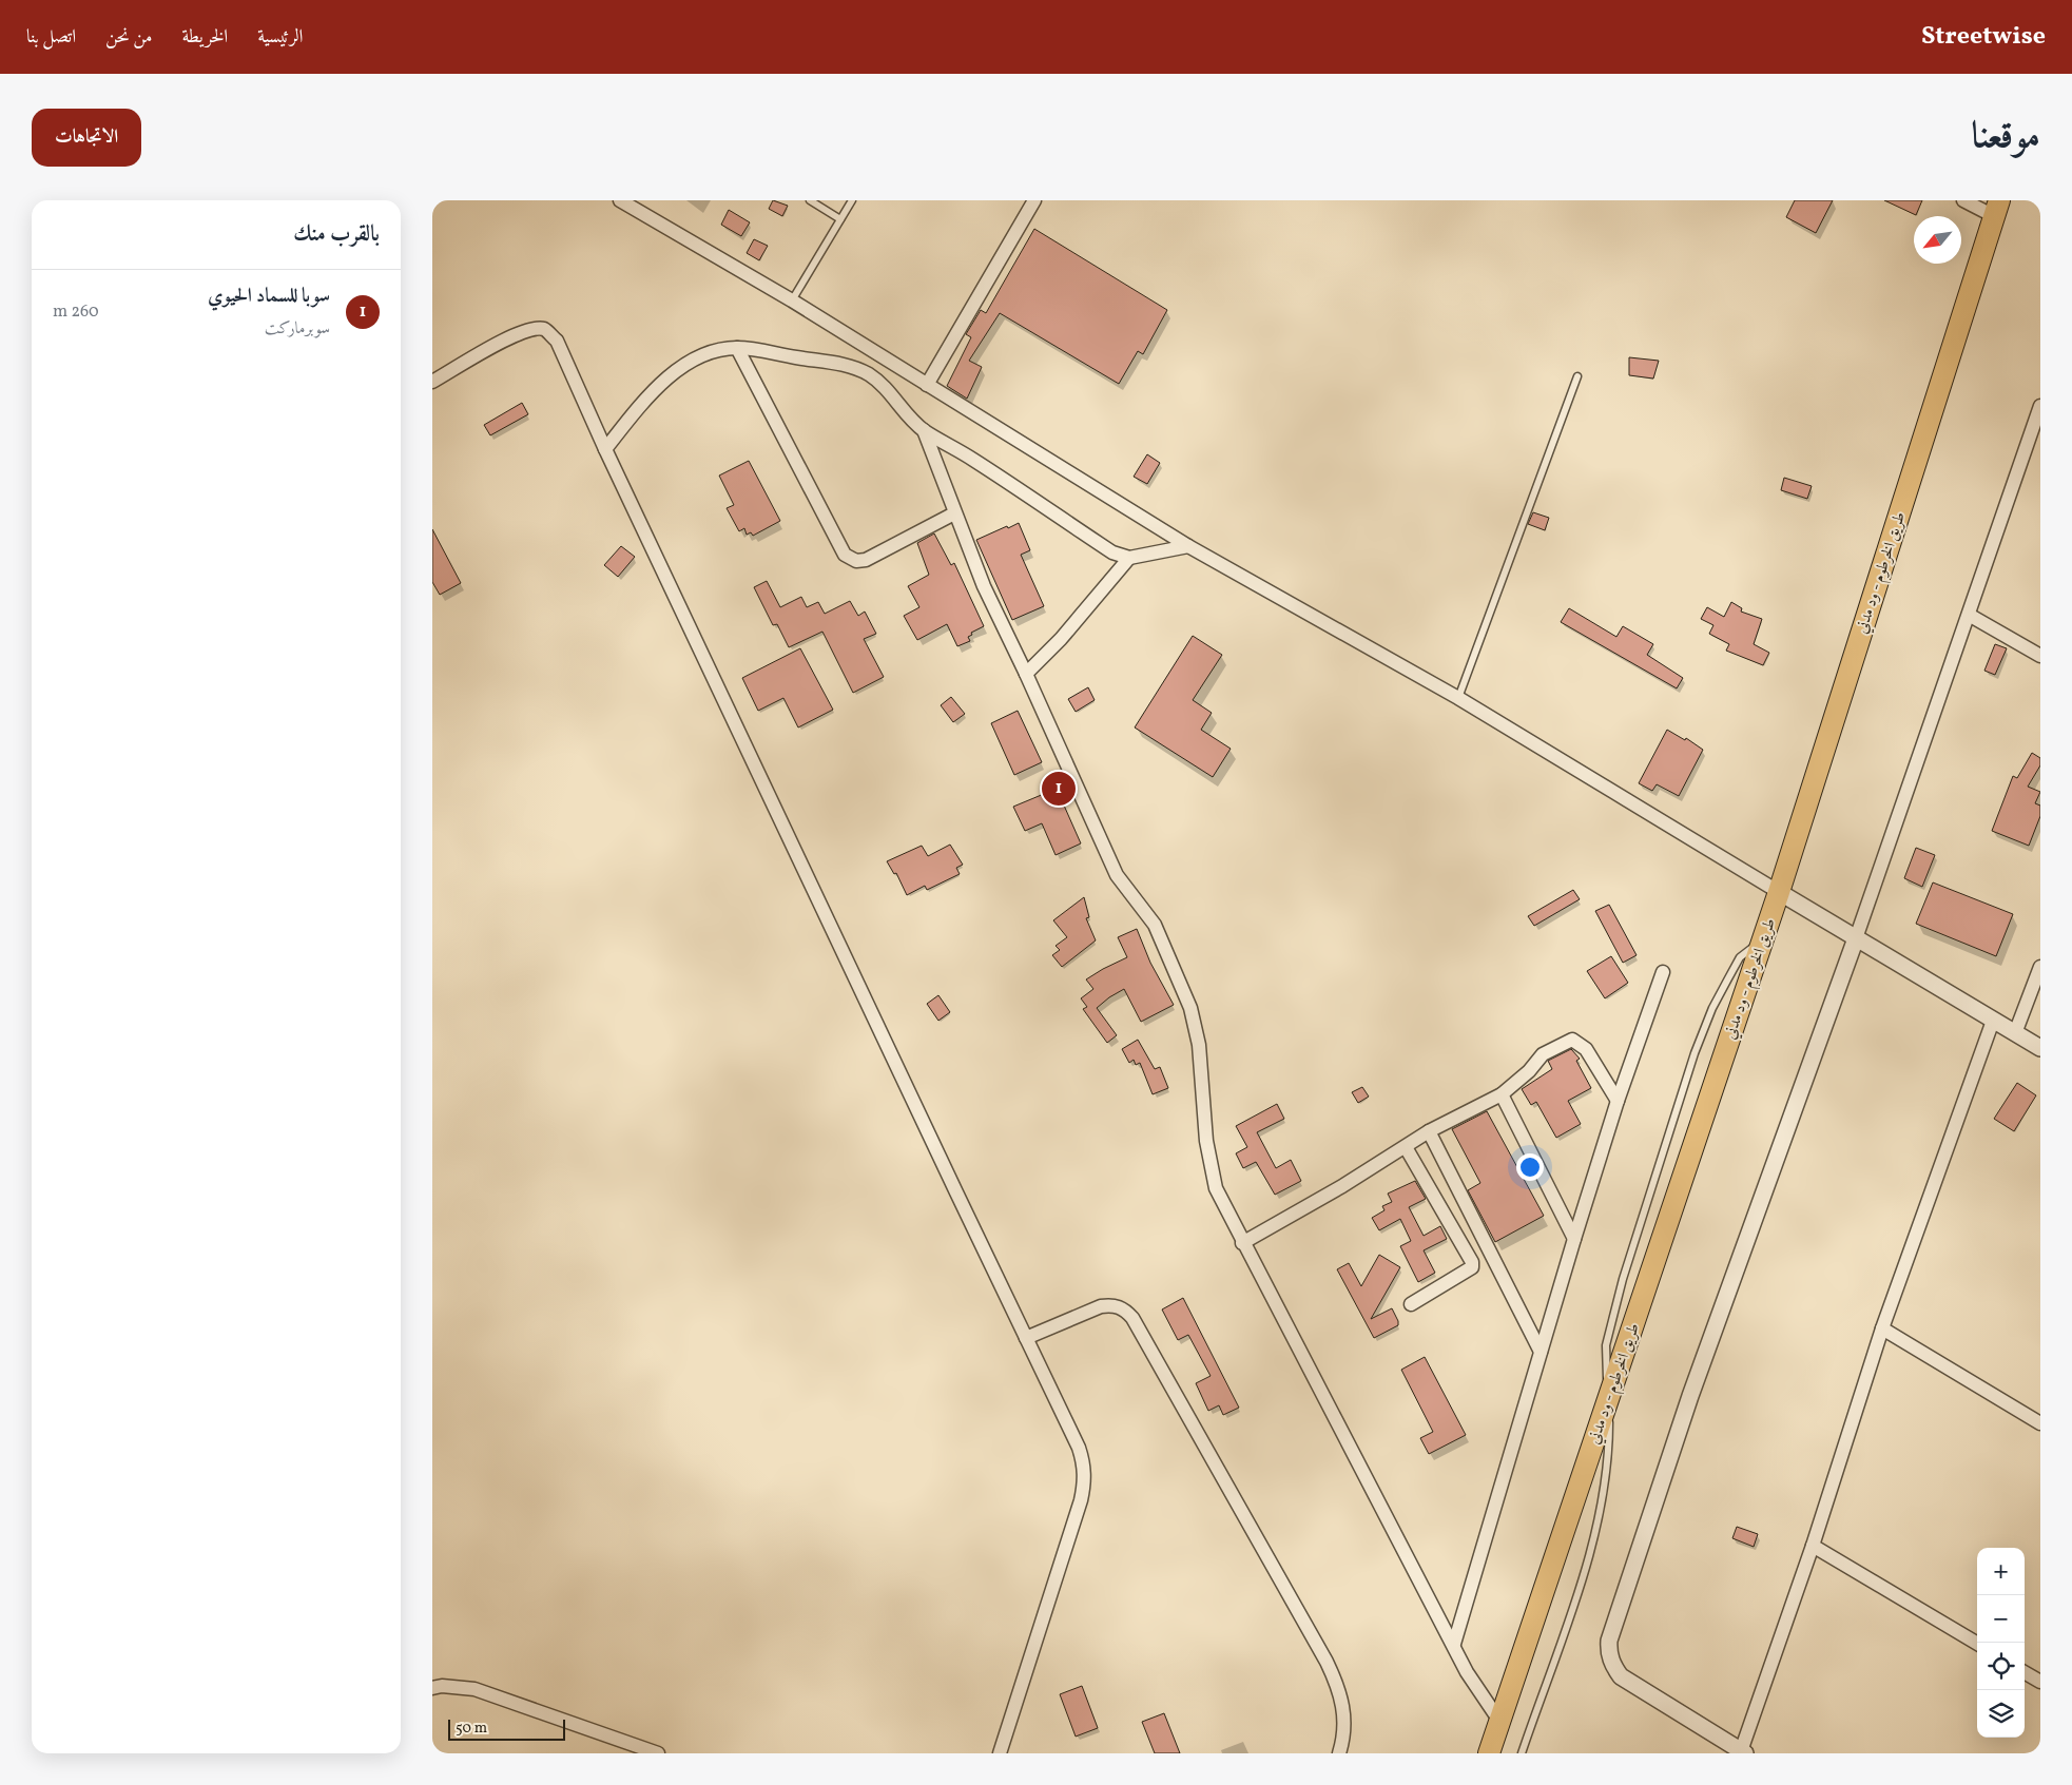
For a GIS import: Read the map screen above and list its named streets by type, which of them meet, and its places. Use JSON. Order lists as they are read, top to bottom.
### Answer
{
  "streets": {
    "highway": ["طريق الخرطوم - ود مدني"]
  },
  "scale_bar": "50 m",
  "north": "bottom left",
  "page": {
    "header": "Streetwise",
    "nav": [
      "الرئيسية",
      "الخريطة",
      "من نحن",
      "اتصل بنا"
    ],
    "title": "موقعنا",
    "buttons": "الاتجاهات",
    "heading": "بالقرب منك",
    "list": [
      {
        "mark": "1",
        "name": "سوبا للسماد الحيوي",
        "note": "سوبرماركت",
        "value": "260 m"
      }
    ],
    "pins": "1",
    "map_buttons": ["+", "−"],
    "scale": "50 m"
  }
}
